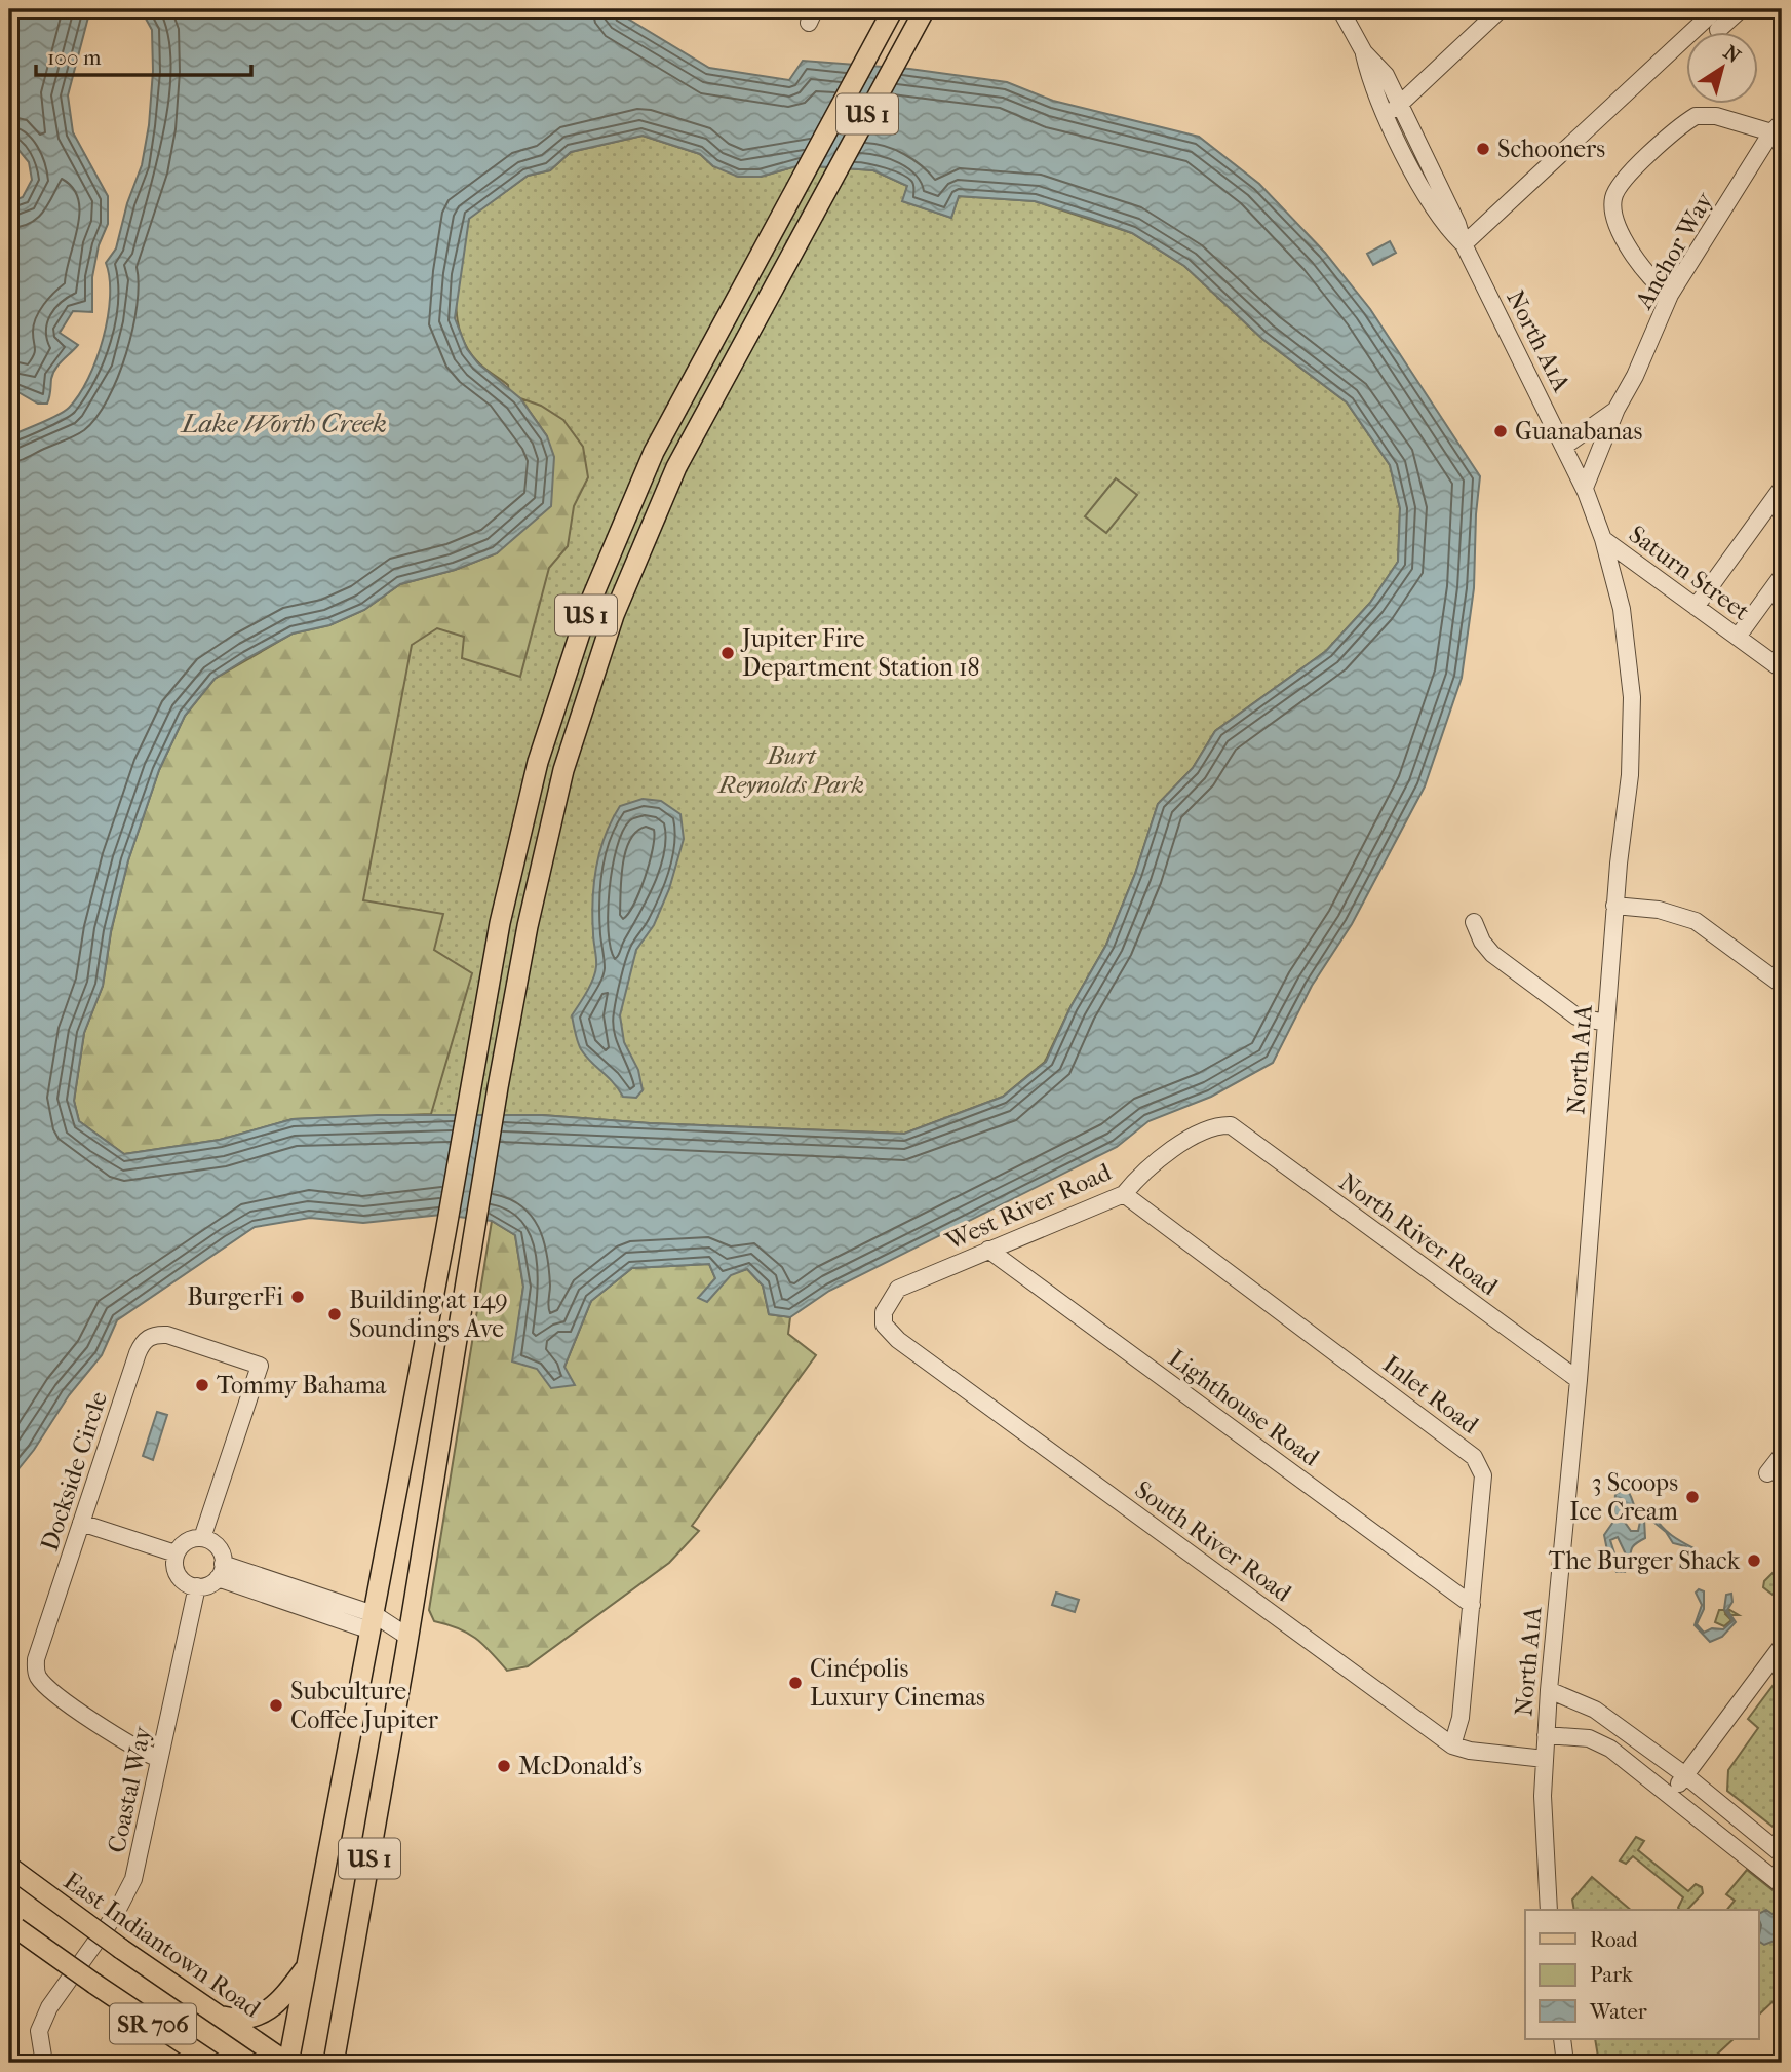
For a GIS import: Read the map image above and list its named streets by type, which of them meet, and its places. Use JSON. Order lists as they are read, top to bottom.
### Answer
{
  "streets": {
    "main road": ["US 1", "East Indiantown Road", "SR 706"],
    "street": [
      "Anchor Way",
      "North A1A",
      "Saturn Street",
      "West River Road",
      "North River Road",
      "Inlet Road",
      "Lighthouse Road",
      "Dockside Circle",
      "South River Road",
      "Coastal Way"
    ]
  },
  "crossings": [
    ["US 1", "East Indiantown Road"],
    ["Anchor Way", "North A1A"],
    ["North A1A", "Saturn Street"],
    ["North A1A", "North River Road"],
    ["North A1A", "South River Road"],
    ["West River Road", "North River Road"],
    ["West River Road", "Inlet Road"],
    ["West River Road", "Lighthouse Road"],
    ["West River Road", "South River Road"],
    ["Inlet Road", "Lighthouse Road"],
    ["Inlet Road", "South River Road"],
    ["Dockside Circle", "Coastal Way"]
  ],
  "water": ["Lake Worth Creek"],
  "parks": ["Burt Reynolds Park"],
  "places": [
    "Schooners",
    "Guanabanas",
    "Jupiter Fire Department Station 18",
    "BurgerFi",
    "Building at 149 Soundings Ave",
    "Tommy Bahama",
    "3 Scoops Ice Cream",
    "The Burger Shack",
    "Cinépolis Luxury Cinemas",
    "Subculture Coffee Jupiter",
    "McDonald's"
  ],
  "legend": ["Road", "Park", "Water"],
  "scale_bar": "100 m",
  "north": "top right"
}
